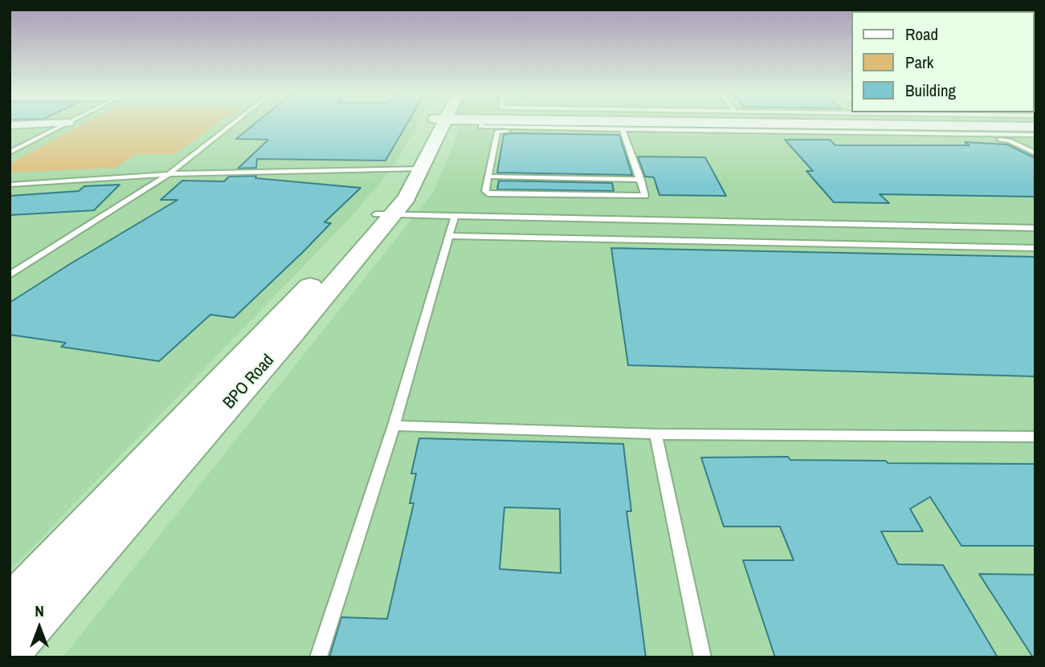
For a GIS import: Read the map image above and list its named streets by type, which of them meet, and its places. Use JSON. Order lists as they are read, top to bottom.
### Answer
{
  "streets": {
    "street": ["BPO Road"]
  },
  "legend": ["Road", "Park", "Building"],
  "north": "top"
}
